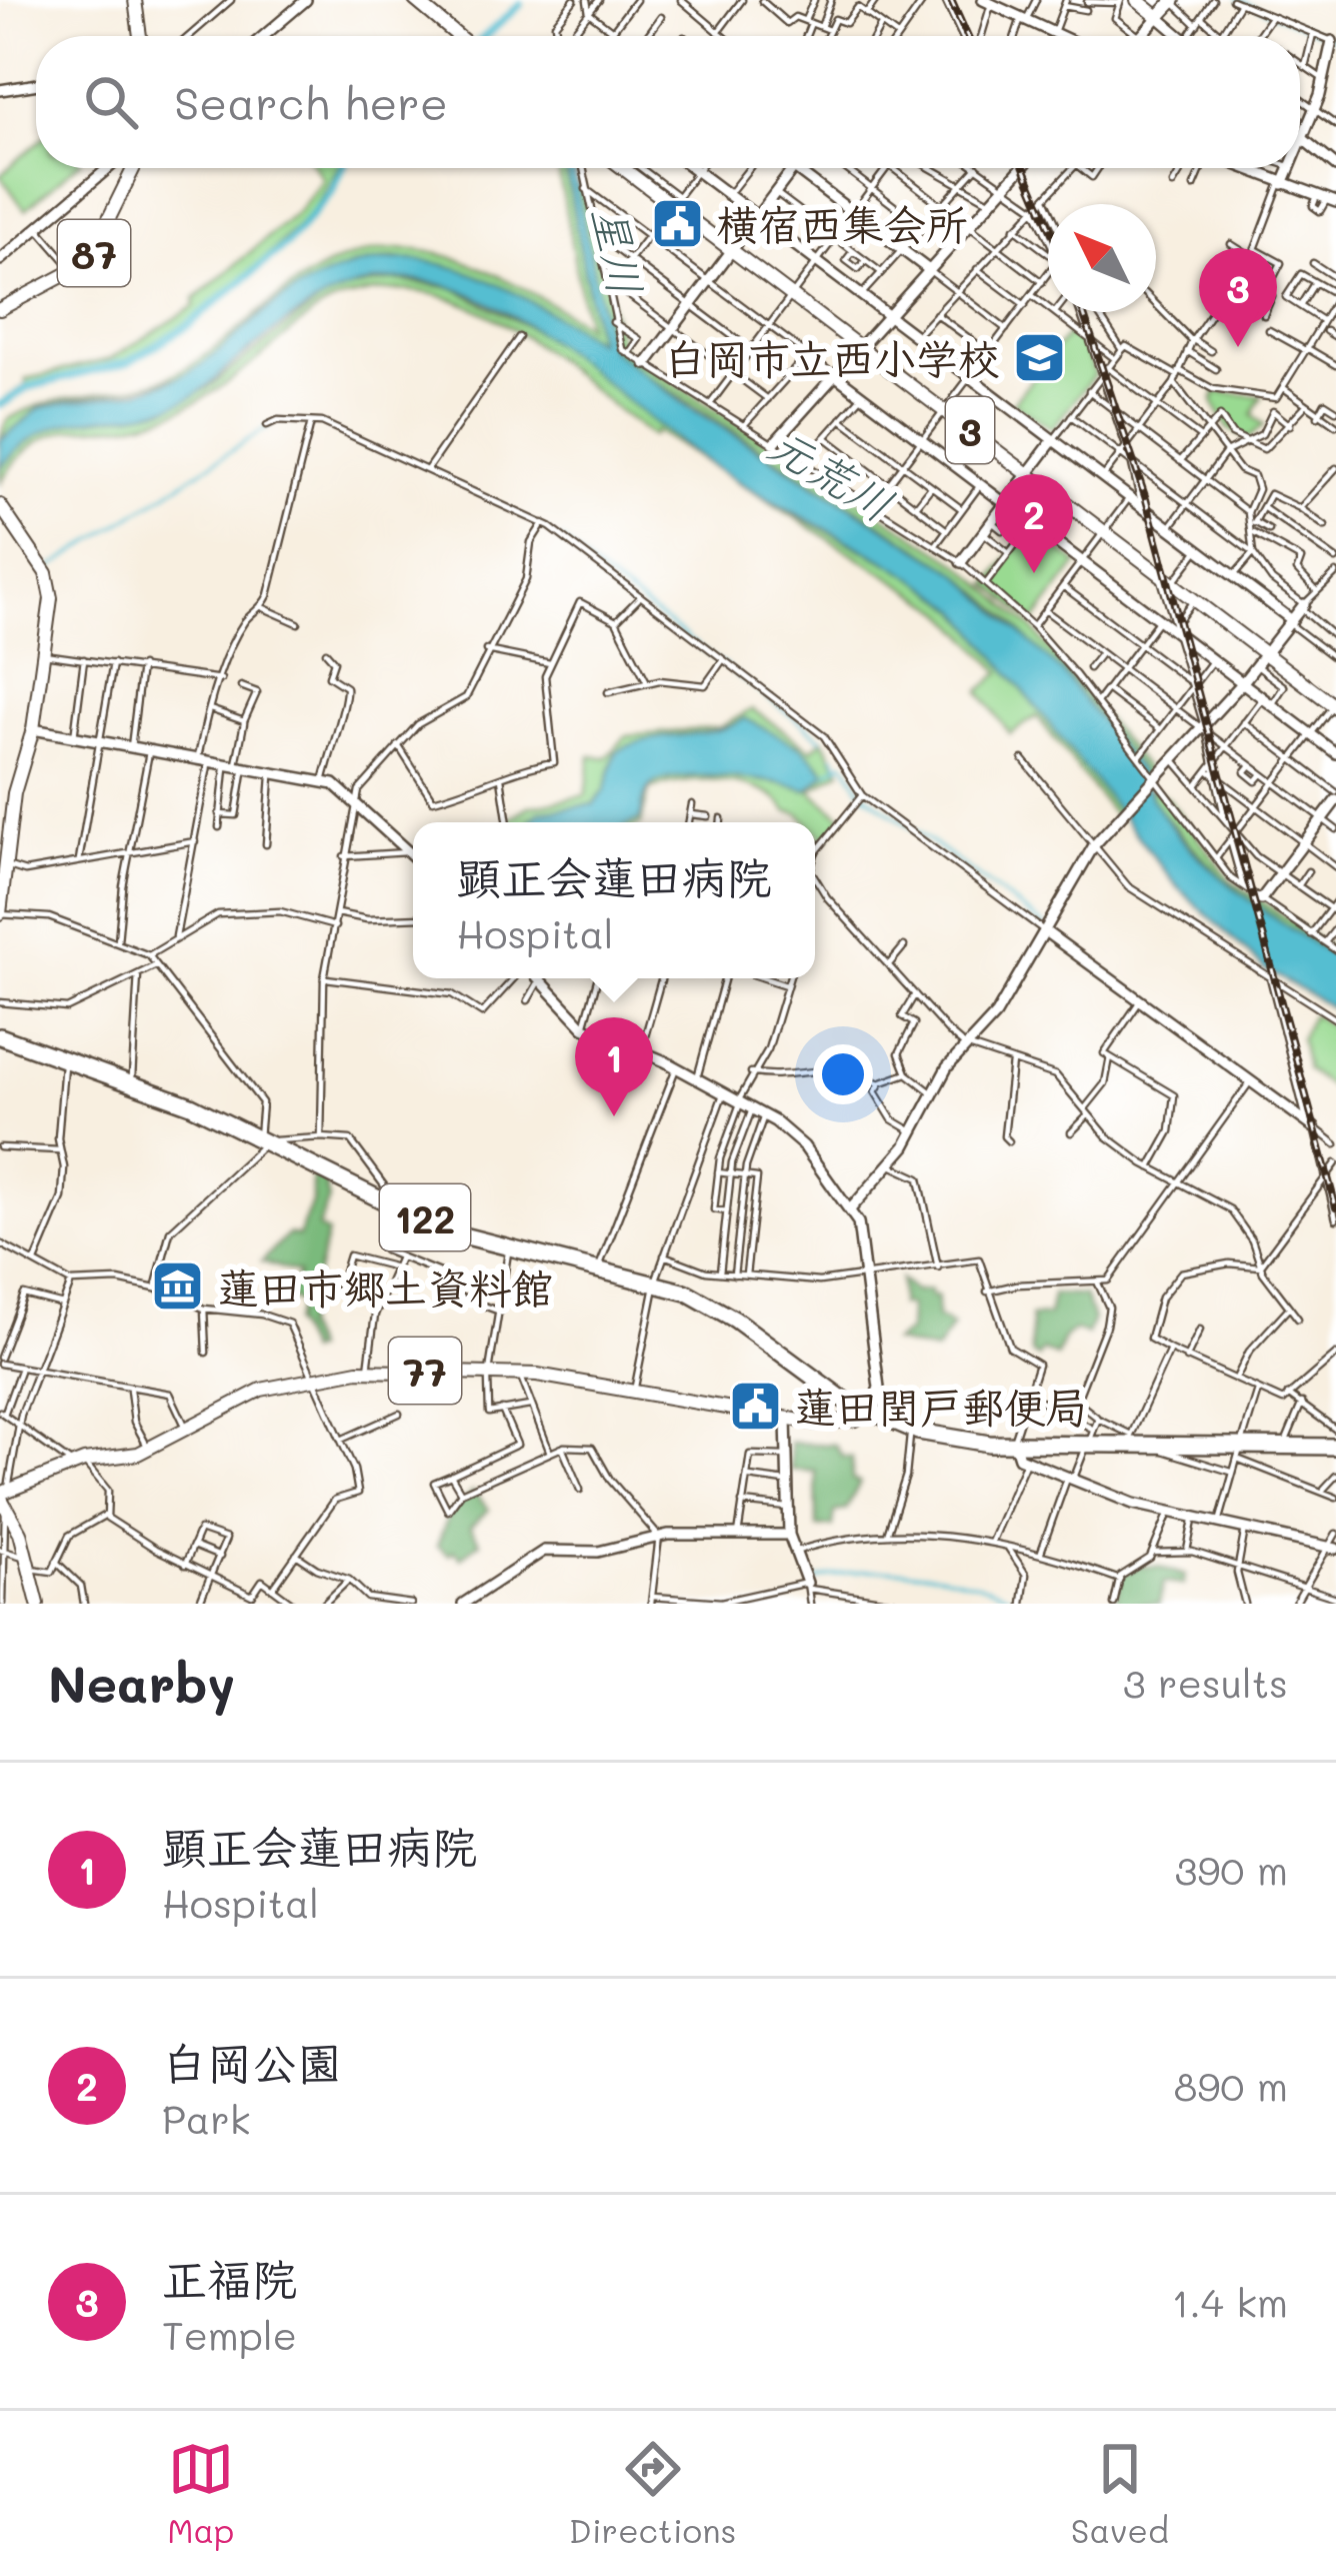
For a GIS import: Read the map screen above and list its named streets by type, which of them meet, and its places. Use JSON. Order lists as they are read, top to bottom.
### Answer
{
  "streets": {
    "highway": ["122"],
    "main road": ["87", "3", "77"]
  },
  "crossings": [
    ["122", "77"]
  ],
  "water": ["星川", "元荒川"],
  "places": {
    "public building": ["横宿西集会所", "蓮田閏戸郵便局"],
    "school or university": ["白岡市立西小学校"],
    "museum": ["蓮田市郷土資料館"]
  },
  "north": "top left",
  "page": {
    "search": "Search here",
    "pins": ["3", "2", "1"],
    "popup": ["顕正会蓮田病院", "Hospital"],
    "heading": ["Nearby", "3 results"],
    "list": [
      {
        "mark": "1",
        "name": "顕正会蓮田病院",
        "note": "Hospital",
        "value": "390 m"
      },
      {
        "mark": "2",
        "name": "白岡公園",
        "note": "Park",
        "value": "890 m"
      },
      {
        "mark": "3",
        "name": "正福院",
        "note": "Temple",
        "value": "1.4 km"
      }
    ],
    "nav": ["Map", "Directions", "Saved"]
  }
}
